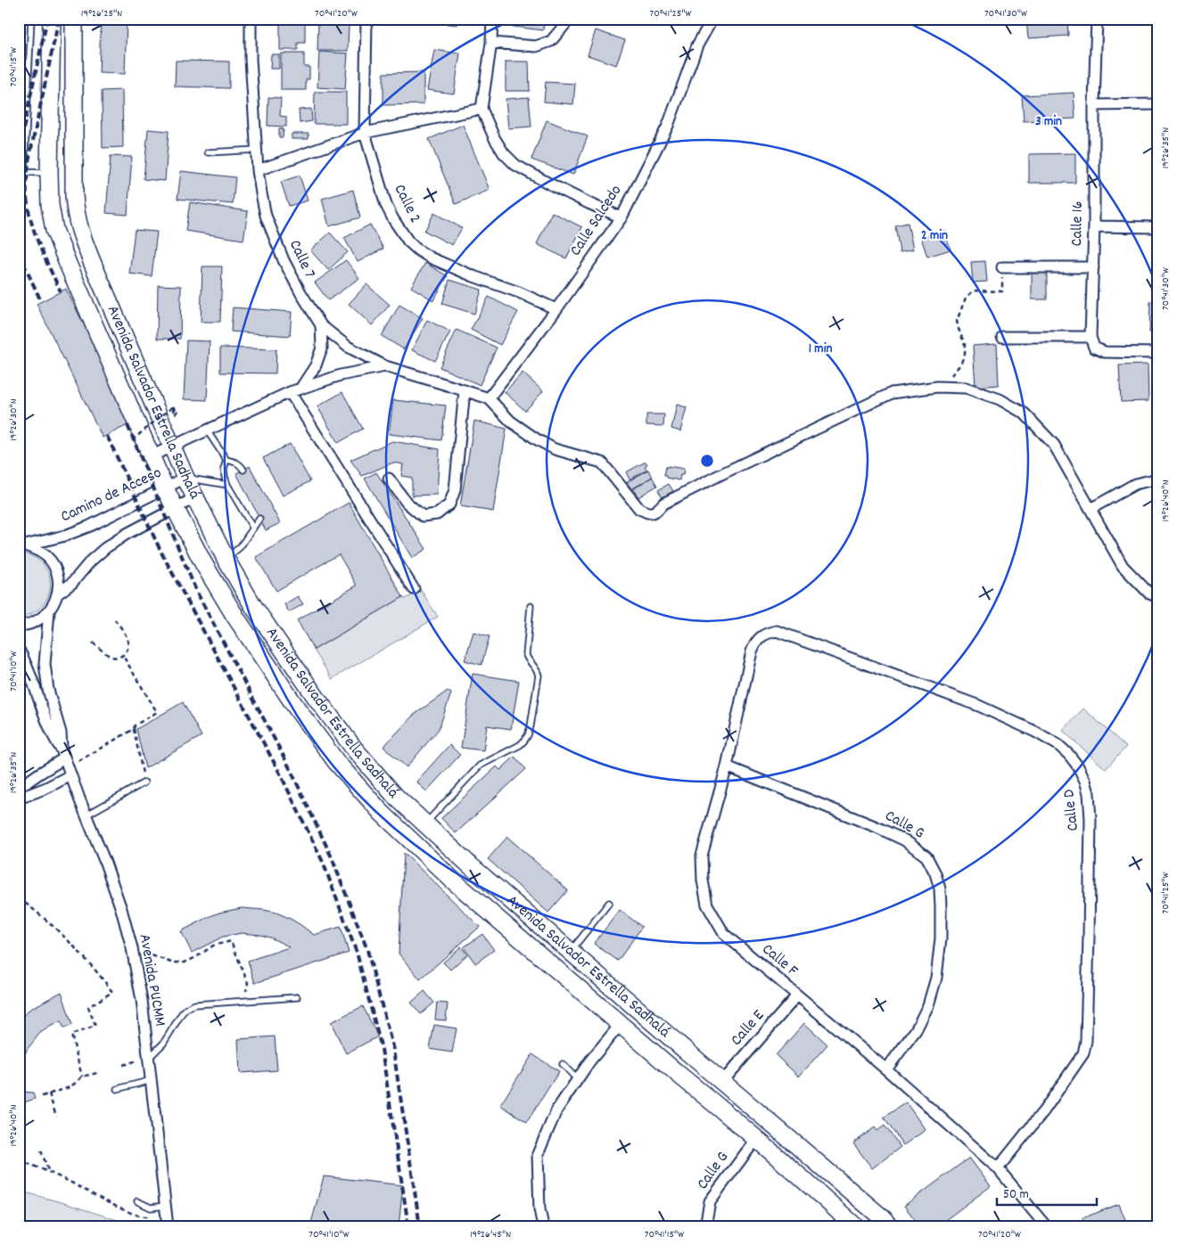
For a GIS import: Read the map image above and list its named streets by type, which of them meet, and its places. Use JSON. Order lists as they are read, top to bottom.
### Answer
{
  "streets": {
    "main road": ["Avenida Salvador Estrella Sadhalá"],
    "street": [
      "Calle 2",
      "Calle Salcedo",
      "Calle 16",
      "Calle 7",
      "Camino de Acceso",
      "Calle D",
      "Calle G",
      "Calle F",
      "Avenida PUCMM",
      "Calle E"
    ]
  },
  "crossings": [
    ["Calle 2", "Calle Salcedo"],
    ["Calle Salcedo", "Calle 7"],
    ["Avenida Salvador Estrella Sadhalá", "Camino de Acceso"],
    ["Avenida Salvador Estrella Sadhalá", "Calle G"],
    ["Avenida Salvador Estrella Sadhalá", "Calle E"],
    ["Calle D", "Calle F"],
    ["Calle G", "Calle F"],
    ["Calle F", "Calle E"]
  ],
  "scale_bar": "50 m",
  "coordinates": [
    "19°26'25\"N",
    "70°41'20\"W",
    "70°41'25\"W",
    "70°41'30\"W",
    "70°41'15\"W",
    "19°26'35\"N",
    "19°26'30\"N",
    "19°26'40\"N",
    "70°41'10\"W",
    "19°26'45\"N"
  ],
  "rings": ["3 min", "2 min", "1 min"]
}
